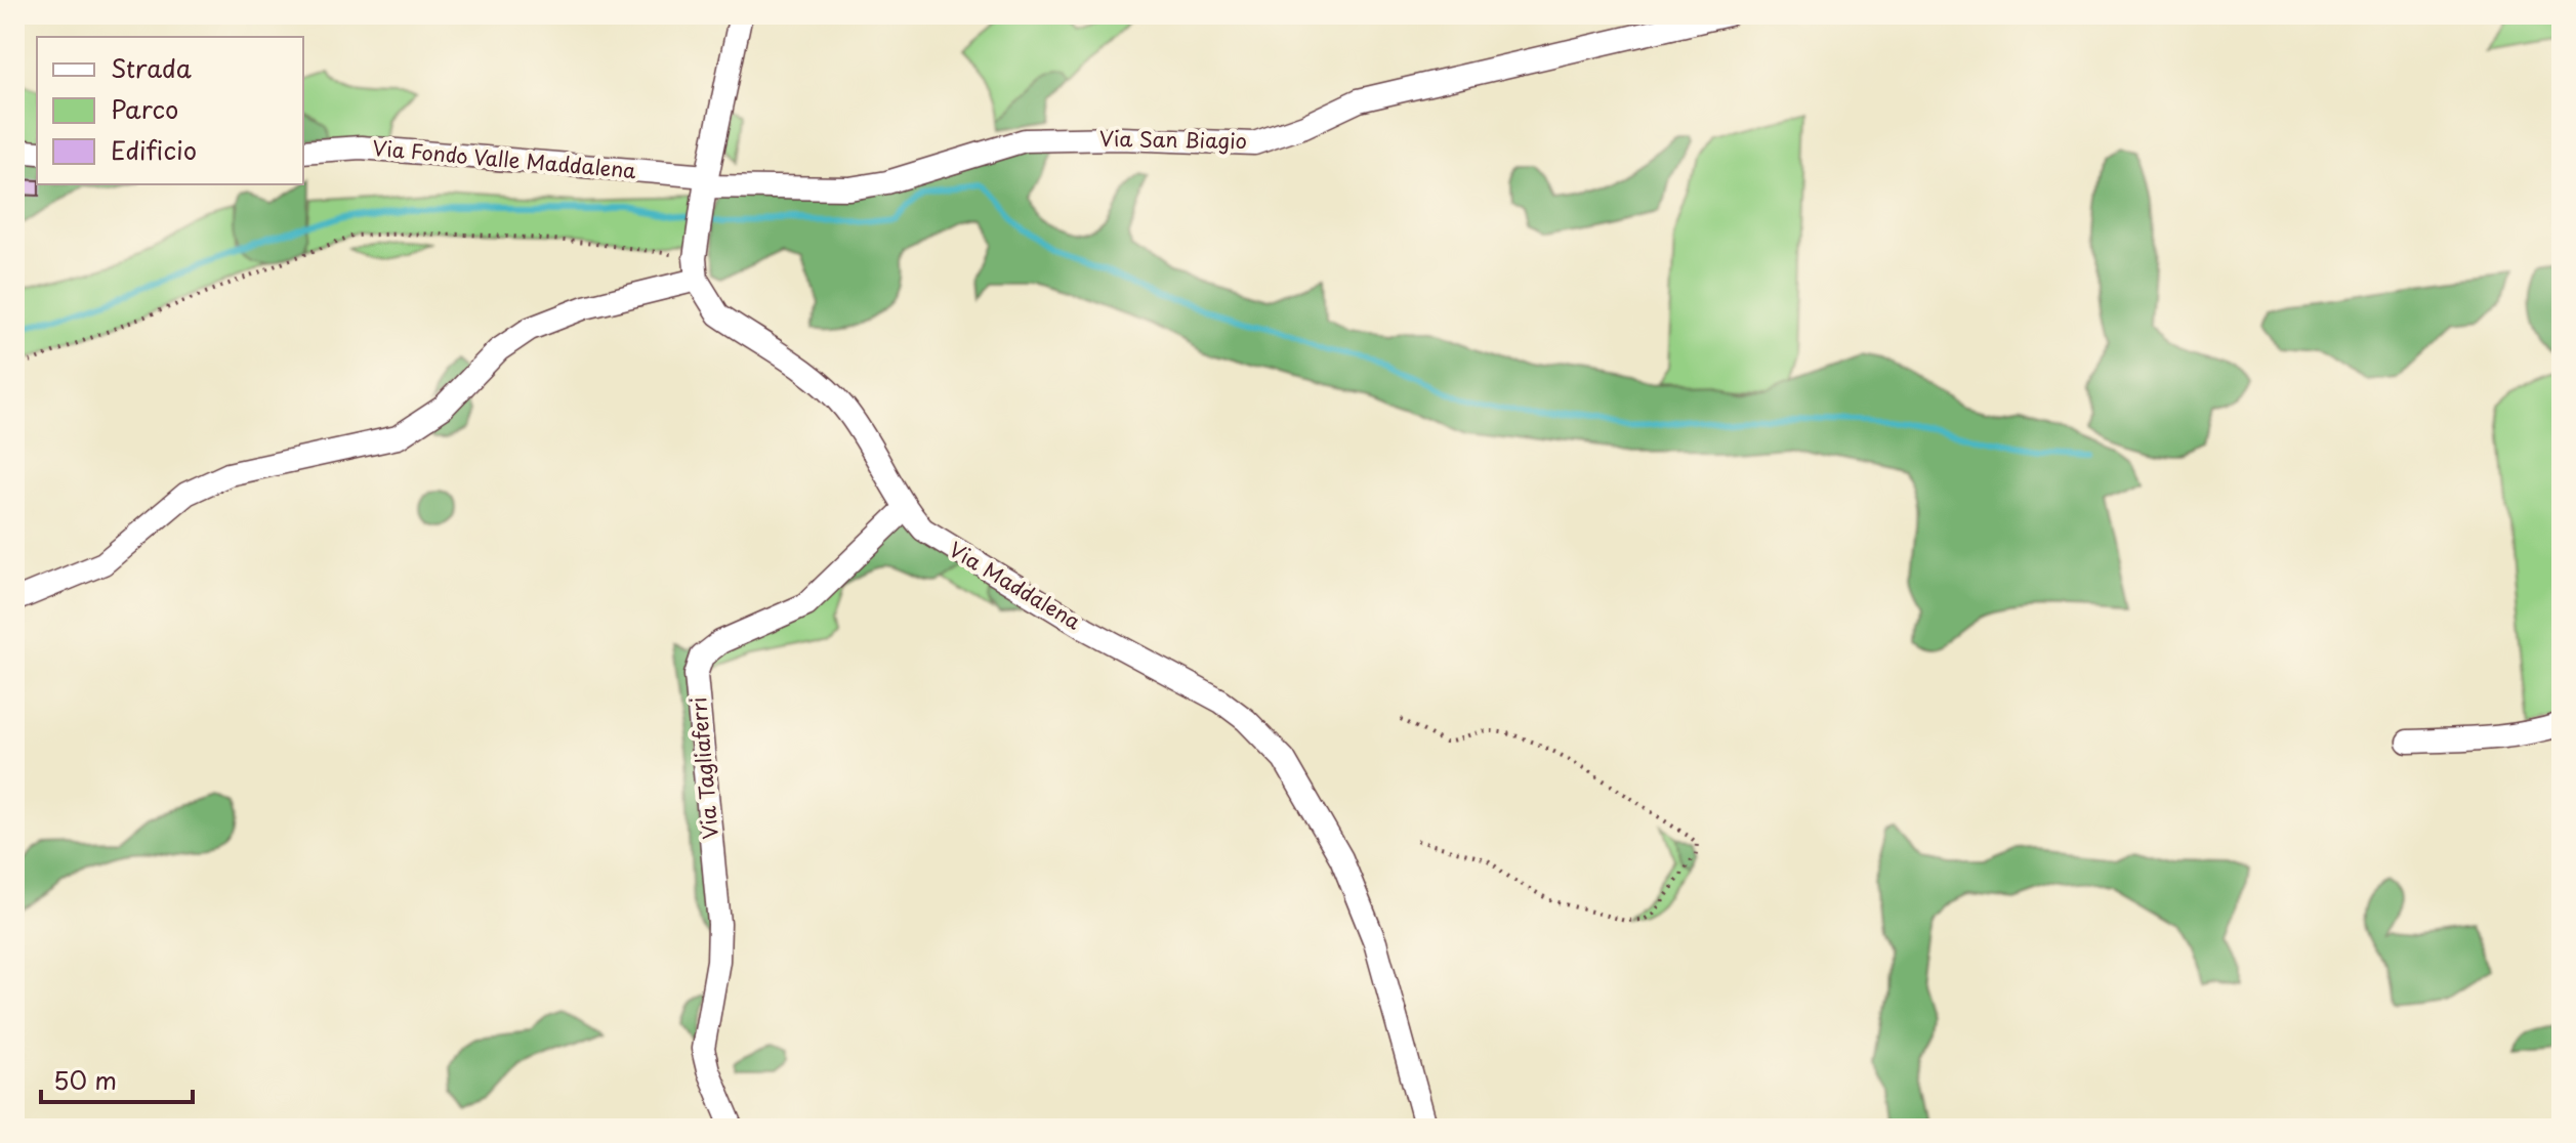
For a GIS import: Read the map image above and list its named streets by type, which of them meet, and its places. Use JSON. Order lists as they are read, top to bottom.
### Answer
{
  "streets": {
    "street": [
      "Via San Biagio",
      "Via Fondo Valle Maddalena",
      "Via Maddalena",
      "Via Tagliaferri"
    ]
  },
  "crossings": [
    ["Via San Biagio", "Via Fondo Valle Maddalena"],
    ["Via Maddalena", "Via Tagliaferri"]
  ],
  "legend": ["Strada", "Parco", "Edificio"],
  "scale_bar": "50 m"
}
